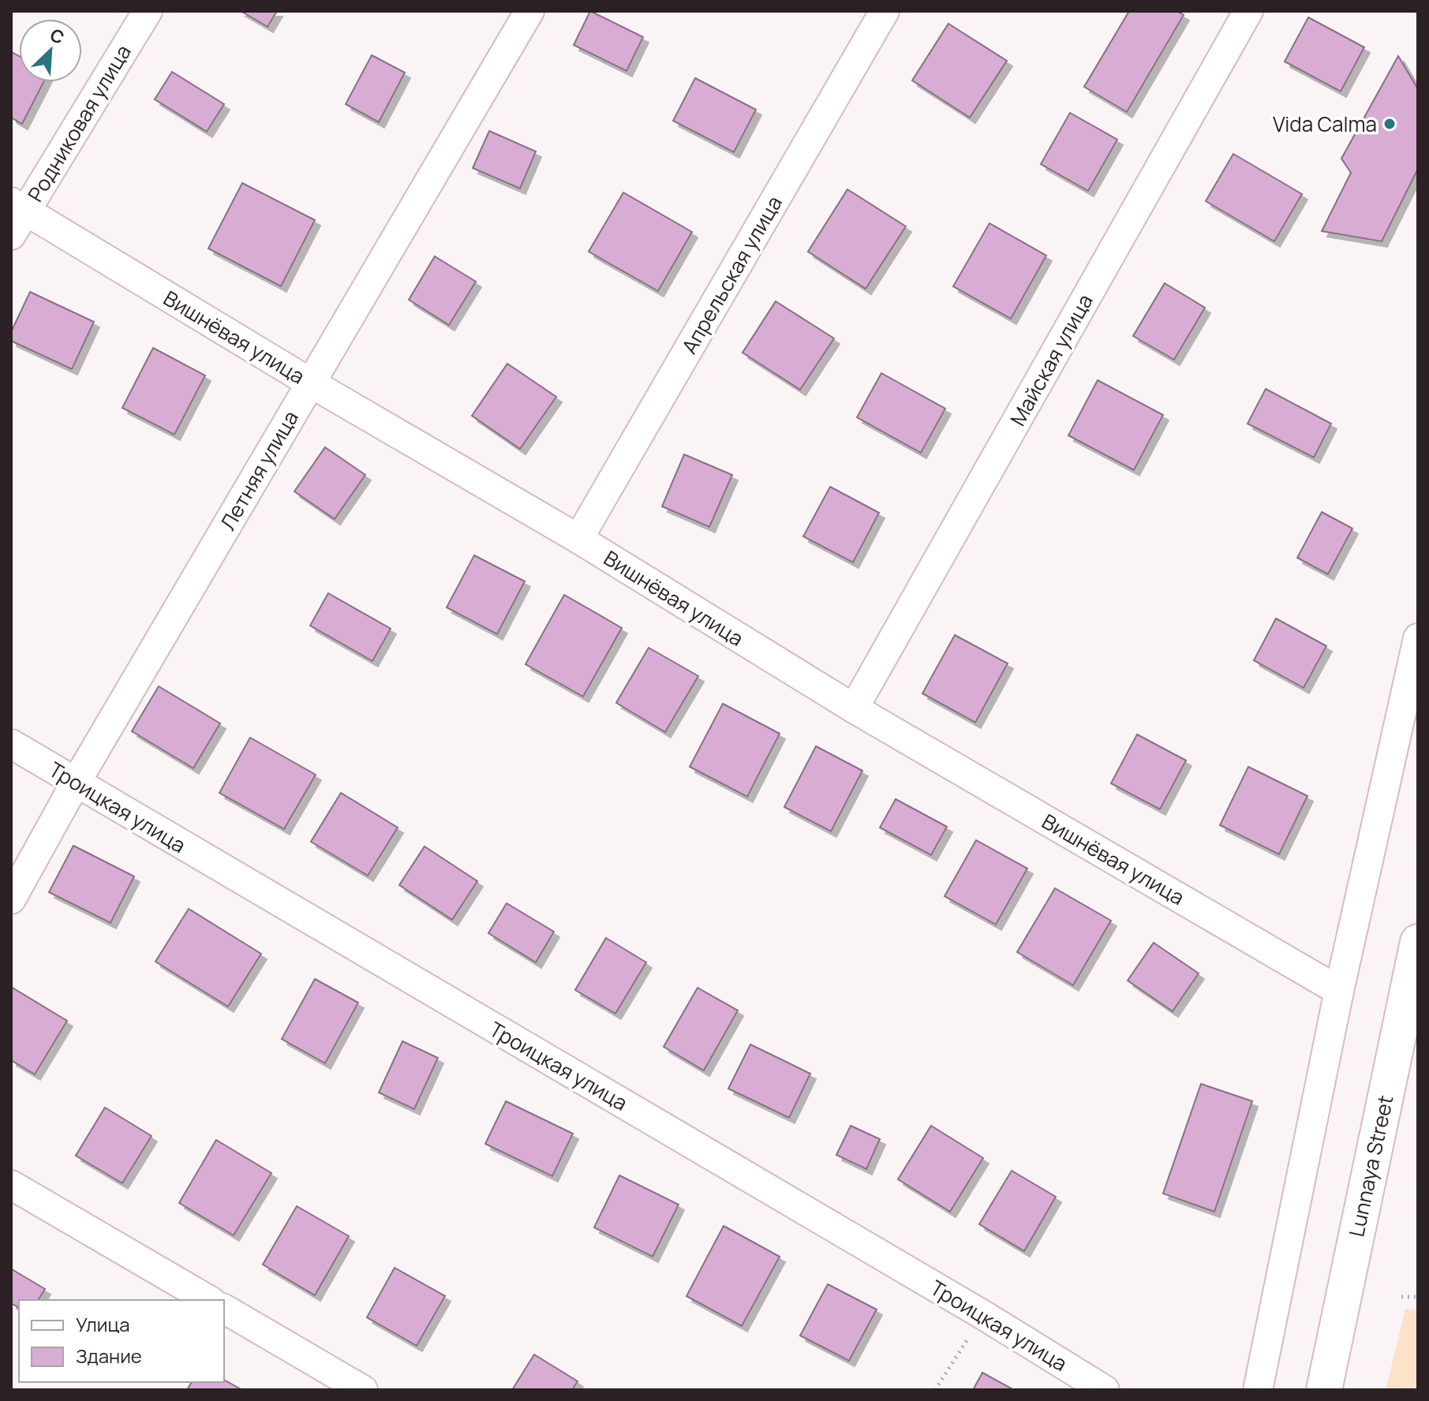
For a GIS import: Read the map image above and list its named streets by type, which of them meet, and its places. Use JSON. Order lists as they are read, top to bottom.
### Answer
{
  "streets": {
    "street": [
      "Родниковая улица",
      "Апрельская улица",
      "Вишнёвая улица",
      "Майская улица",
      "Летняя улица",
      "Троицкая улица",
      "Lunnaya Street"
    ]
  },
  "crossings": [
    ["Родниковая улица", "Вишнёвая улица"],
    ["Апрельская улица", "Вишнёвая улица"],
    ["Вишнёвая улица", "Майская улица"],
    ["Вишнёвая улица", "Летняя улица"],
    ["Летняя улица", "Троицкая улица"]
  ],
  "places": ["Vida Calma"],
  "legend": ["Улица", "Здание"],
  "north": "top right"
}
